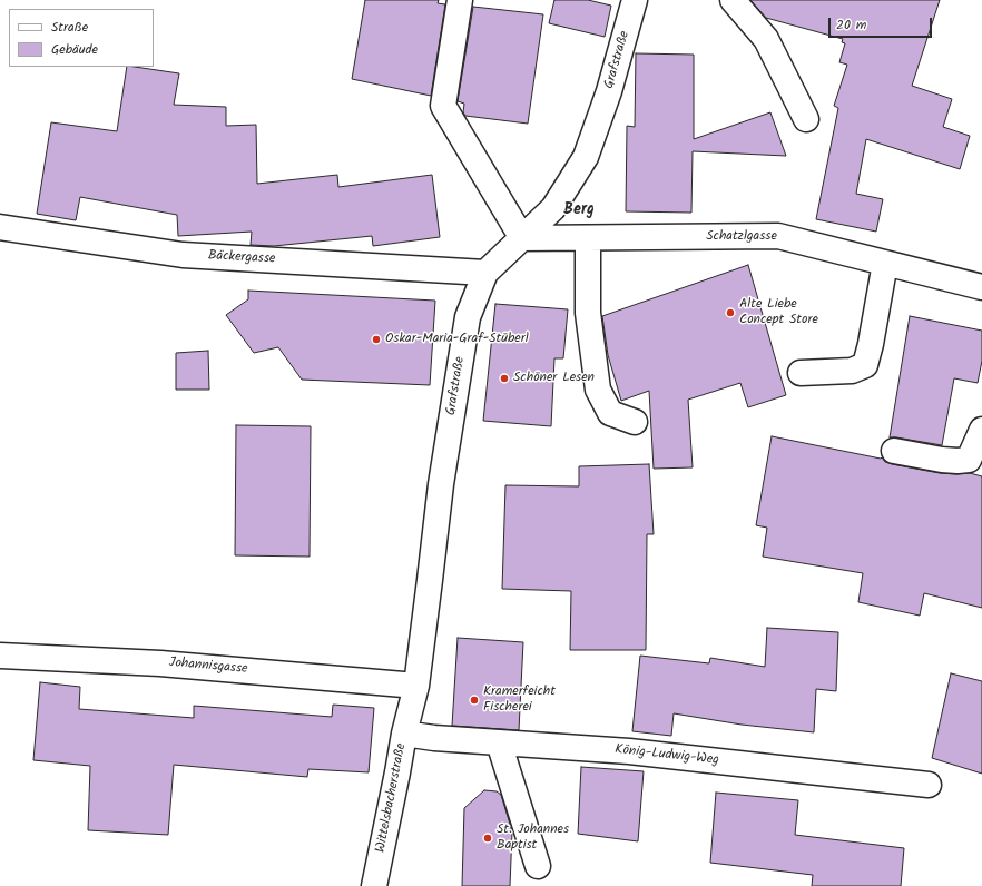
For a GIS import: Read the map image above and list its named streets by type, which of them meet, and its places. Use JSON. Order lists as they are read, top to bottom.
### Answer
{
  "streets": {
    "street": [
      "Grafstraße",
      "Schatzlgasse",
      "Bäckergasse",
      "Johannisgasse",
      "König-Ludwig-Weg",
      "Wittelsbacherstraße"
    ]
  },
  "crossings": [
    ["Grafstraße", "Schatzlgasse"],
    ["Grafstraße", "Bäckergasse"],
    ["Grafstraße", "Johannisgasse"],
    ["Grafstraße", "König-Ludwig-Weg"],
    ["Grafstraße", "Wittelsbacherstraße"],
    ["König-Ludwig-Weg", "Wittelsbacherstraße"]
  ],
  "districts": ["Berg"],
  "places": [
    "Alte Liebe Concept Store",
    "Oskar-Maria-Graf-Stüberl",
    "Schöner Lesen",
    "Kramerfeicht Fischerei",
    "St. Johannes Baptist"
  ],
  "legend": ["Straße", "Gebäude"],
  "scale_bar": "20 m"
}
